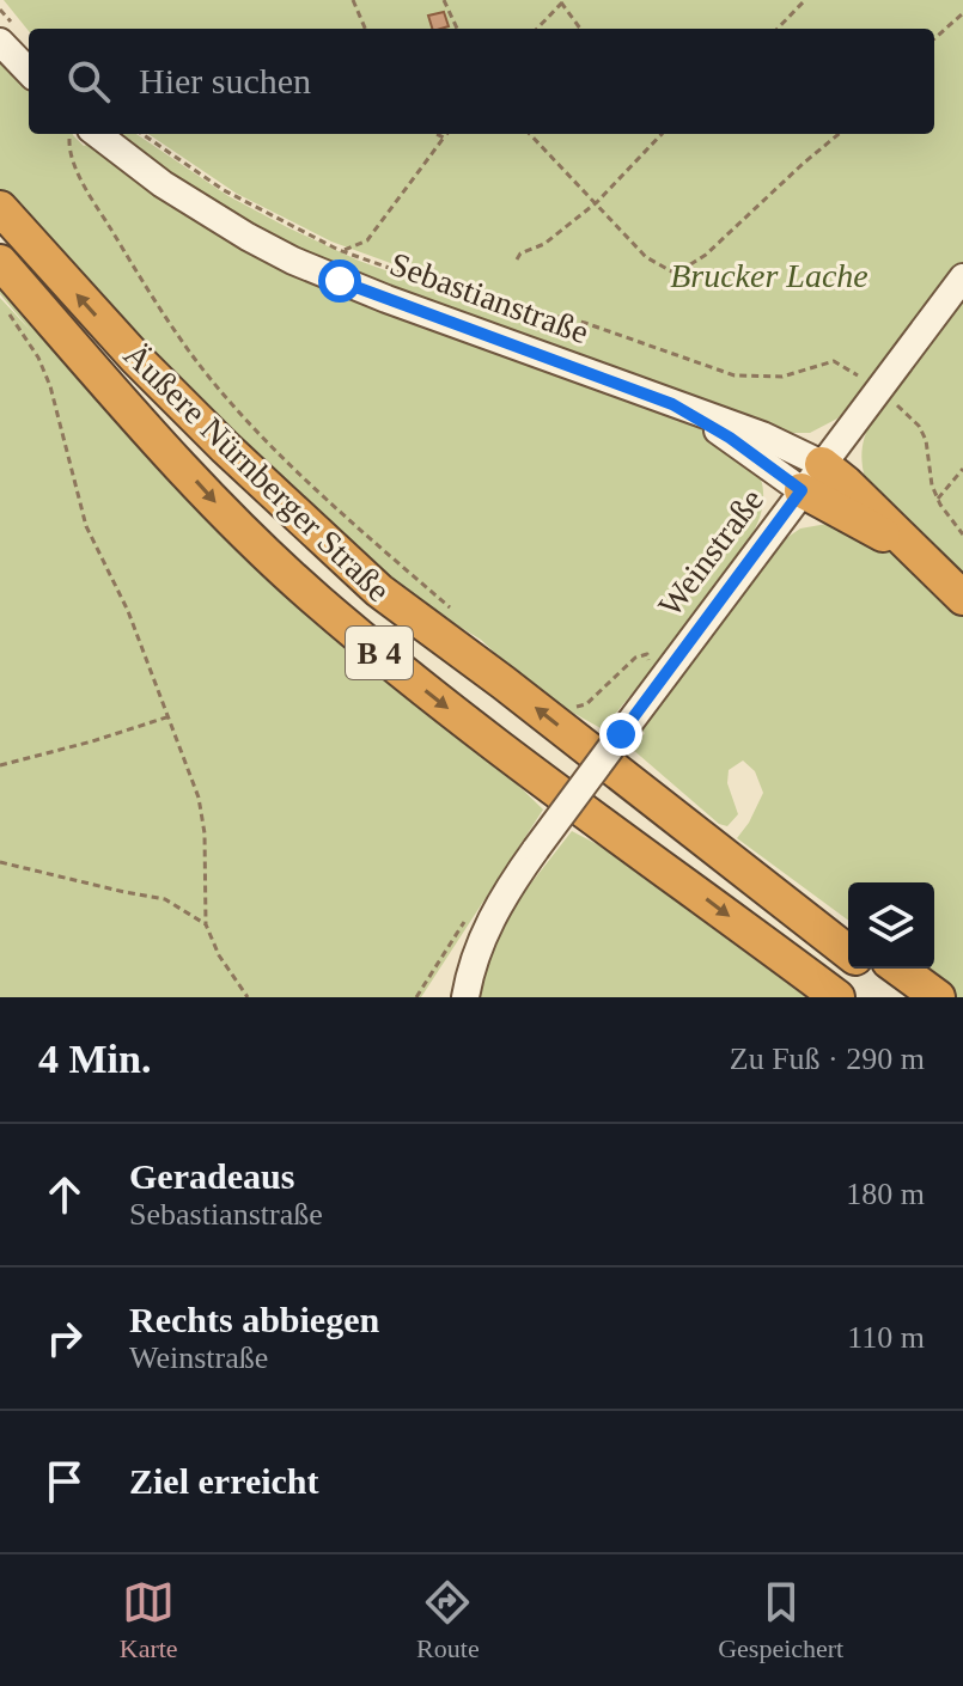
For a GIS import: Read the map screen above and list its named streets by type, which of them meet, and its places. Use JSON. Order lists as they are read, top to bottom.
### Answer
{
  "streets": {
    "highway": ["Äußere Nürnberger Straße", "B 4"],
    "street": ["Sebastianstraße", "Weinstraße"]
  },
  "crossings": [
    ["Sebastianstraße", "Weinstraße"]
  ],
  "parks": ["Brucker Lache"],
  "page": {
    "search": "Hier suchen",
    "heading": ["4 Min.", "Zu Fuß · 290 m"],
    "list": [
      ["Geradeaus", "Sebastianstraße", "180 m"],
      ["Rechts abbiegen", "Weinstraße", "110 m"],
      "Ziel erreicht"
    ],
    "nav": ["Karte", "Route", "Gespeichert"]
  }
}
